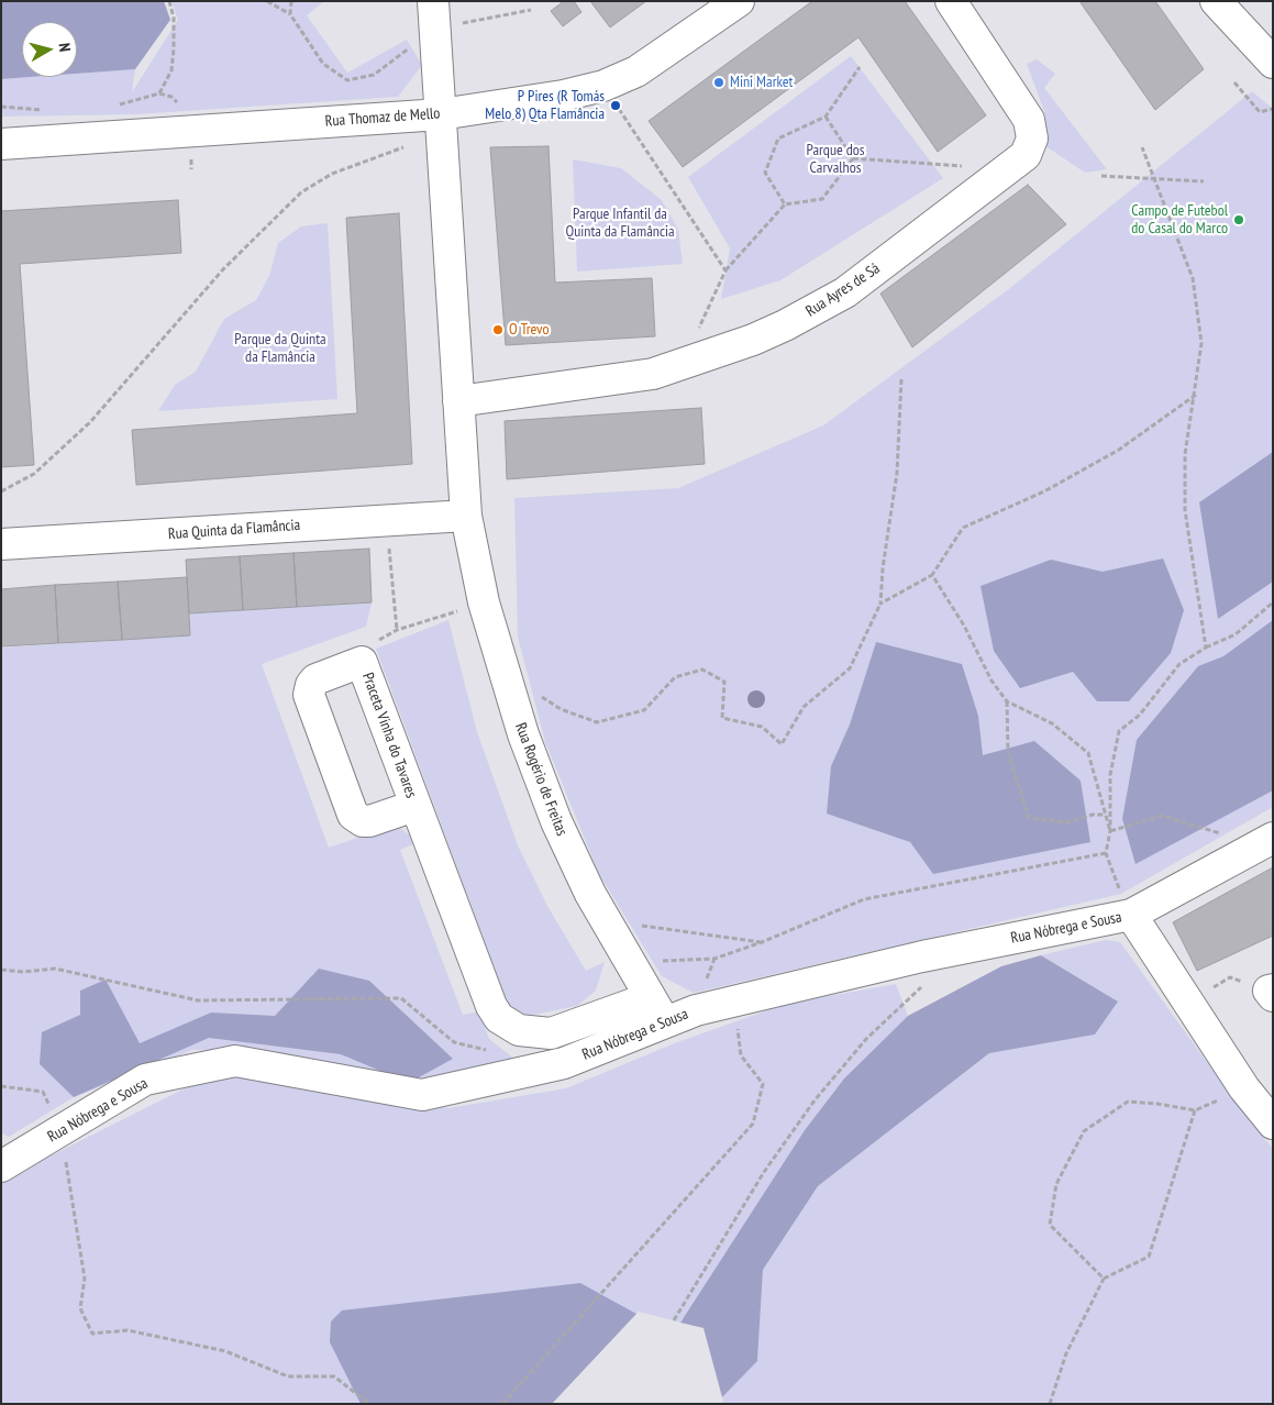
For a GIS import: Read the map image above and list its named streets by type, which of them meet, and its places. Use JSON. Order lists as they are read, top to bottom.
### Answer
{
  "streets": {
    "street": [
      "Rua Thomaz de Mello",
      "Rua Ayres de Sá",
      "Rua Quinta da Flamância",
      "Praceta Vinha do Tavares",
      "Rua Rogério de Freitas",
      "Rua Nóbrega e Sousa"
    ]
  },
  "crossings": [
    ["Rua Thomaz de Mello", "Rua Rogério de Freitas"],
    ["Rua Ayres de Sá", "Rua Rogério de Freitas"],
    ["Rua Quinta da Flamância", "Rua Rogério de Freitas"],
    ["Rua Rogério de Freitas", "Rua Nóbrega e Sousa"]
  ],
  "parks": ["Parque dos Carvalhos", "Parque Infantil da Quinta da Flamância", "Parque da Quinta da Flamância"],
  "places": [
    "Mini Market",
    "P Pires (R Tomás Melo 8) Qta Flamância",
    "Campo de Futebol do Casal do Marco",
    "O Trevo"
  ],
  "north": "right"
}
